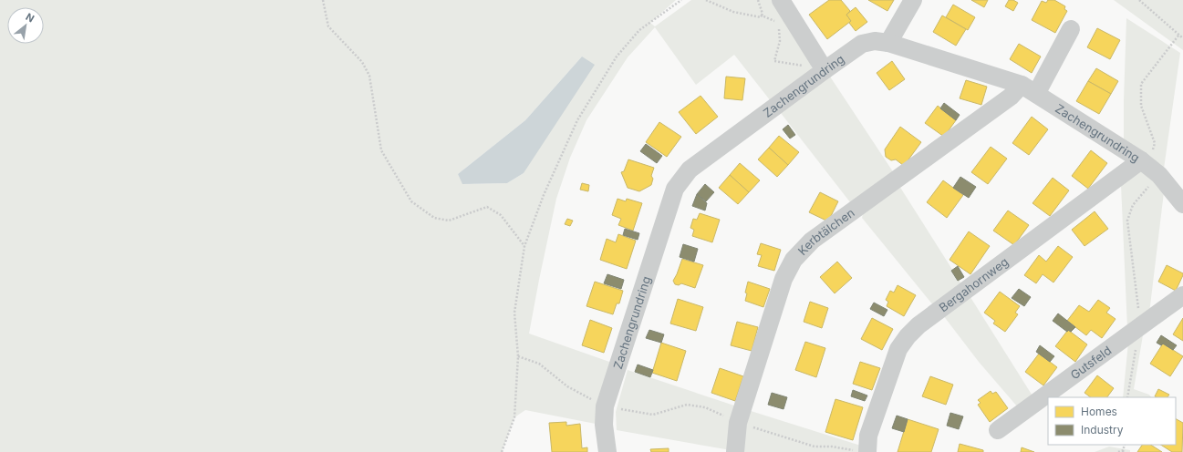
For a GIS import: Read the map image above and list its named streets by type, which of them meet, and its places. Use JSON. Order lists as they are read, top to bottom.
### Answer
{
  "streets": {
    "street": [
      "Zachengrundring",
      "Kerbtälchen",
      "Bergahornweg",
      "Gutsfeld"
    ]
  },
  "crossings": [
    ["Zachengrundring", "Kerbtälchen"],
    ["Zachengrundring", "Bergahornweg"]
  ],
  "legend": ["Homes", "Industry"],
  "north": "top right"
}
